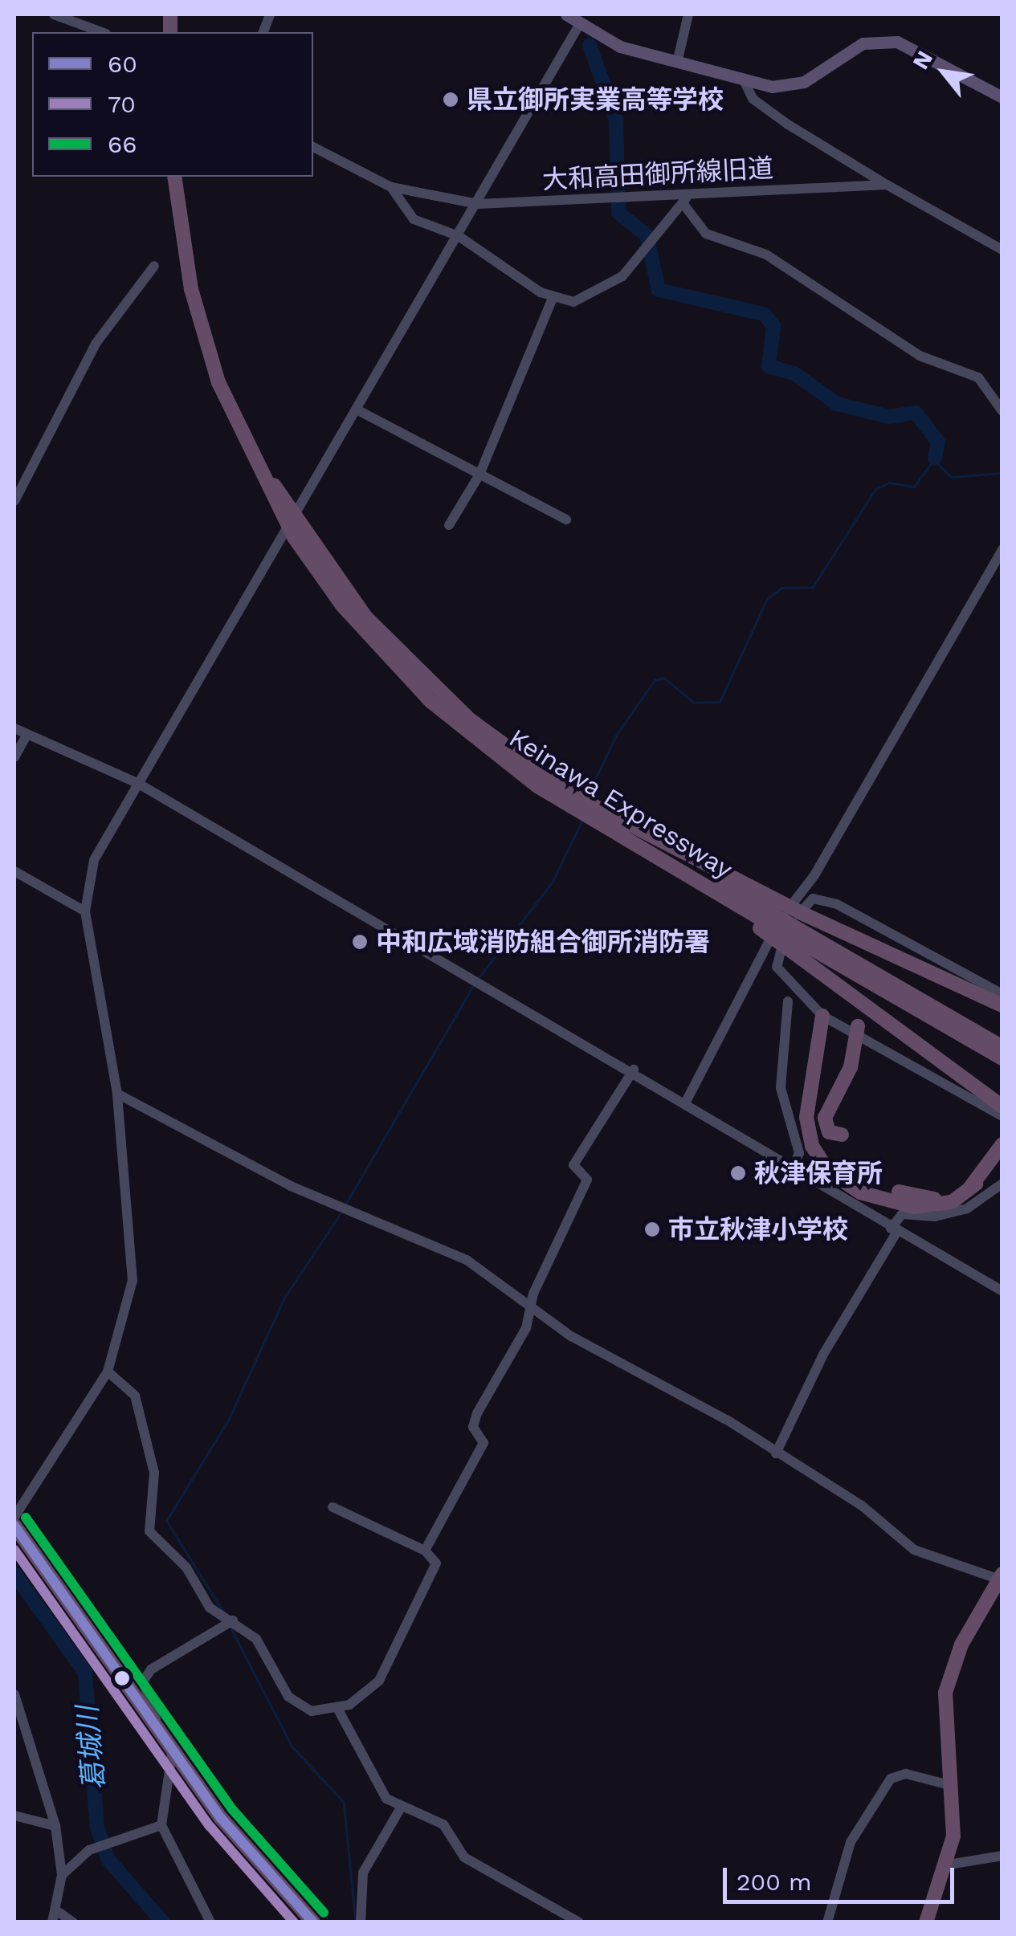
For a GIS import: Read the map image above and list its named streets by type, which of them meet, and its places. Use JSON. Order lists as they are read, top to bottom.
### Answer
{
  "streets": {
    "highway": ["Keinawa Expressway"],
    "street": ["大和高田御所線旧道"]
  },
  "water": ["葛城川"],
  "places": [
    "県立御所実業高等学校",
    "中和広域消防組合御所消防署",
    "秋津保育所",
    "市立秋津小学校"
  ],
  "lines": ["transit line 66", "transit line 60", "transit line 70"],
  "legend": ["60", "70", "66"],
  "scale_bar": "200 m",
  "north": "top left"
}
